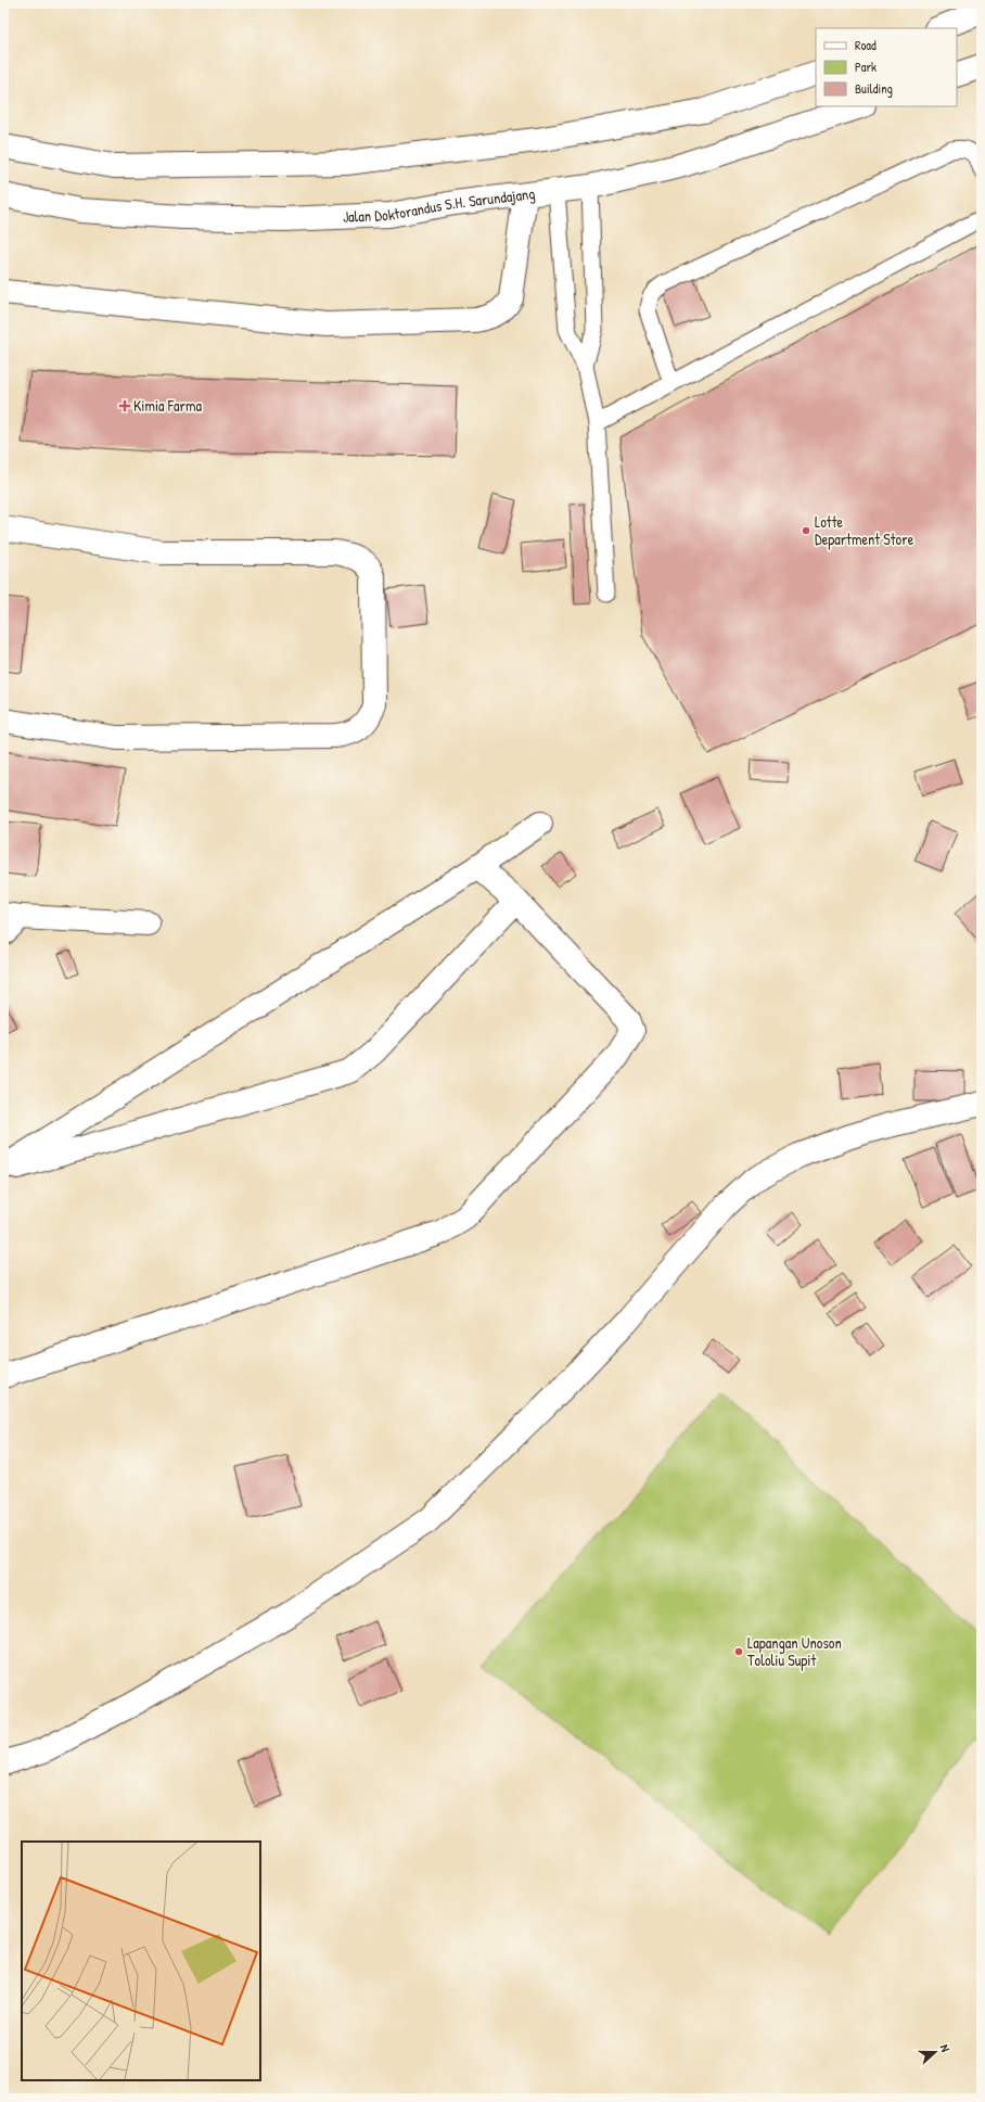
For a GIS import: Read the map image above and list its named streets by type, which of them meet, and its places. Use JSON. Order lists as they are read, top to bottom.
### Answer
{
  "streets": {
    "main road": ["Jalan Doktorandus S.H. Sarundajang"]
  },
  "places": {
    "health": ["Kimia Farma"],
    "other": ["Lotte Department Store", "Lapangan Unoson Tololiu Supit"]
  },
  "legend": ["Road", "Park", "Building"],
  "north": "right"
}
